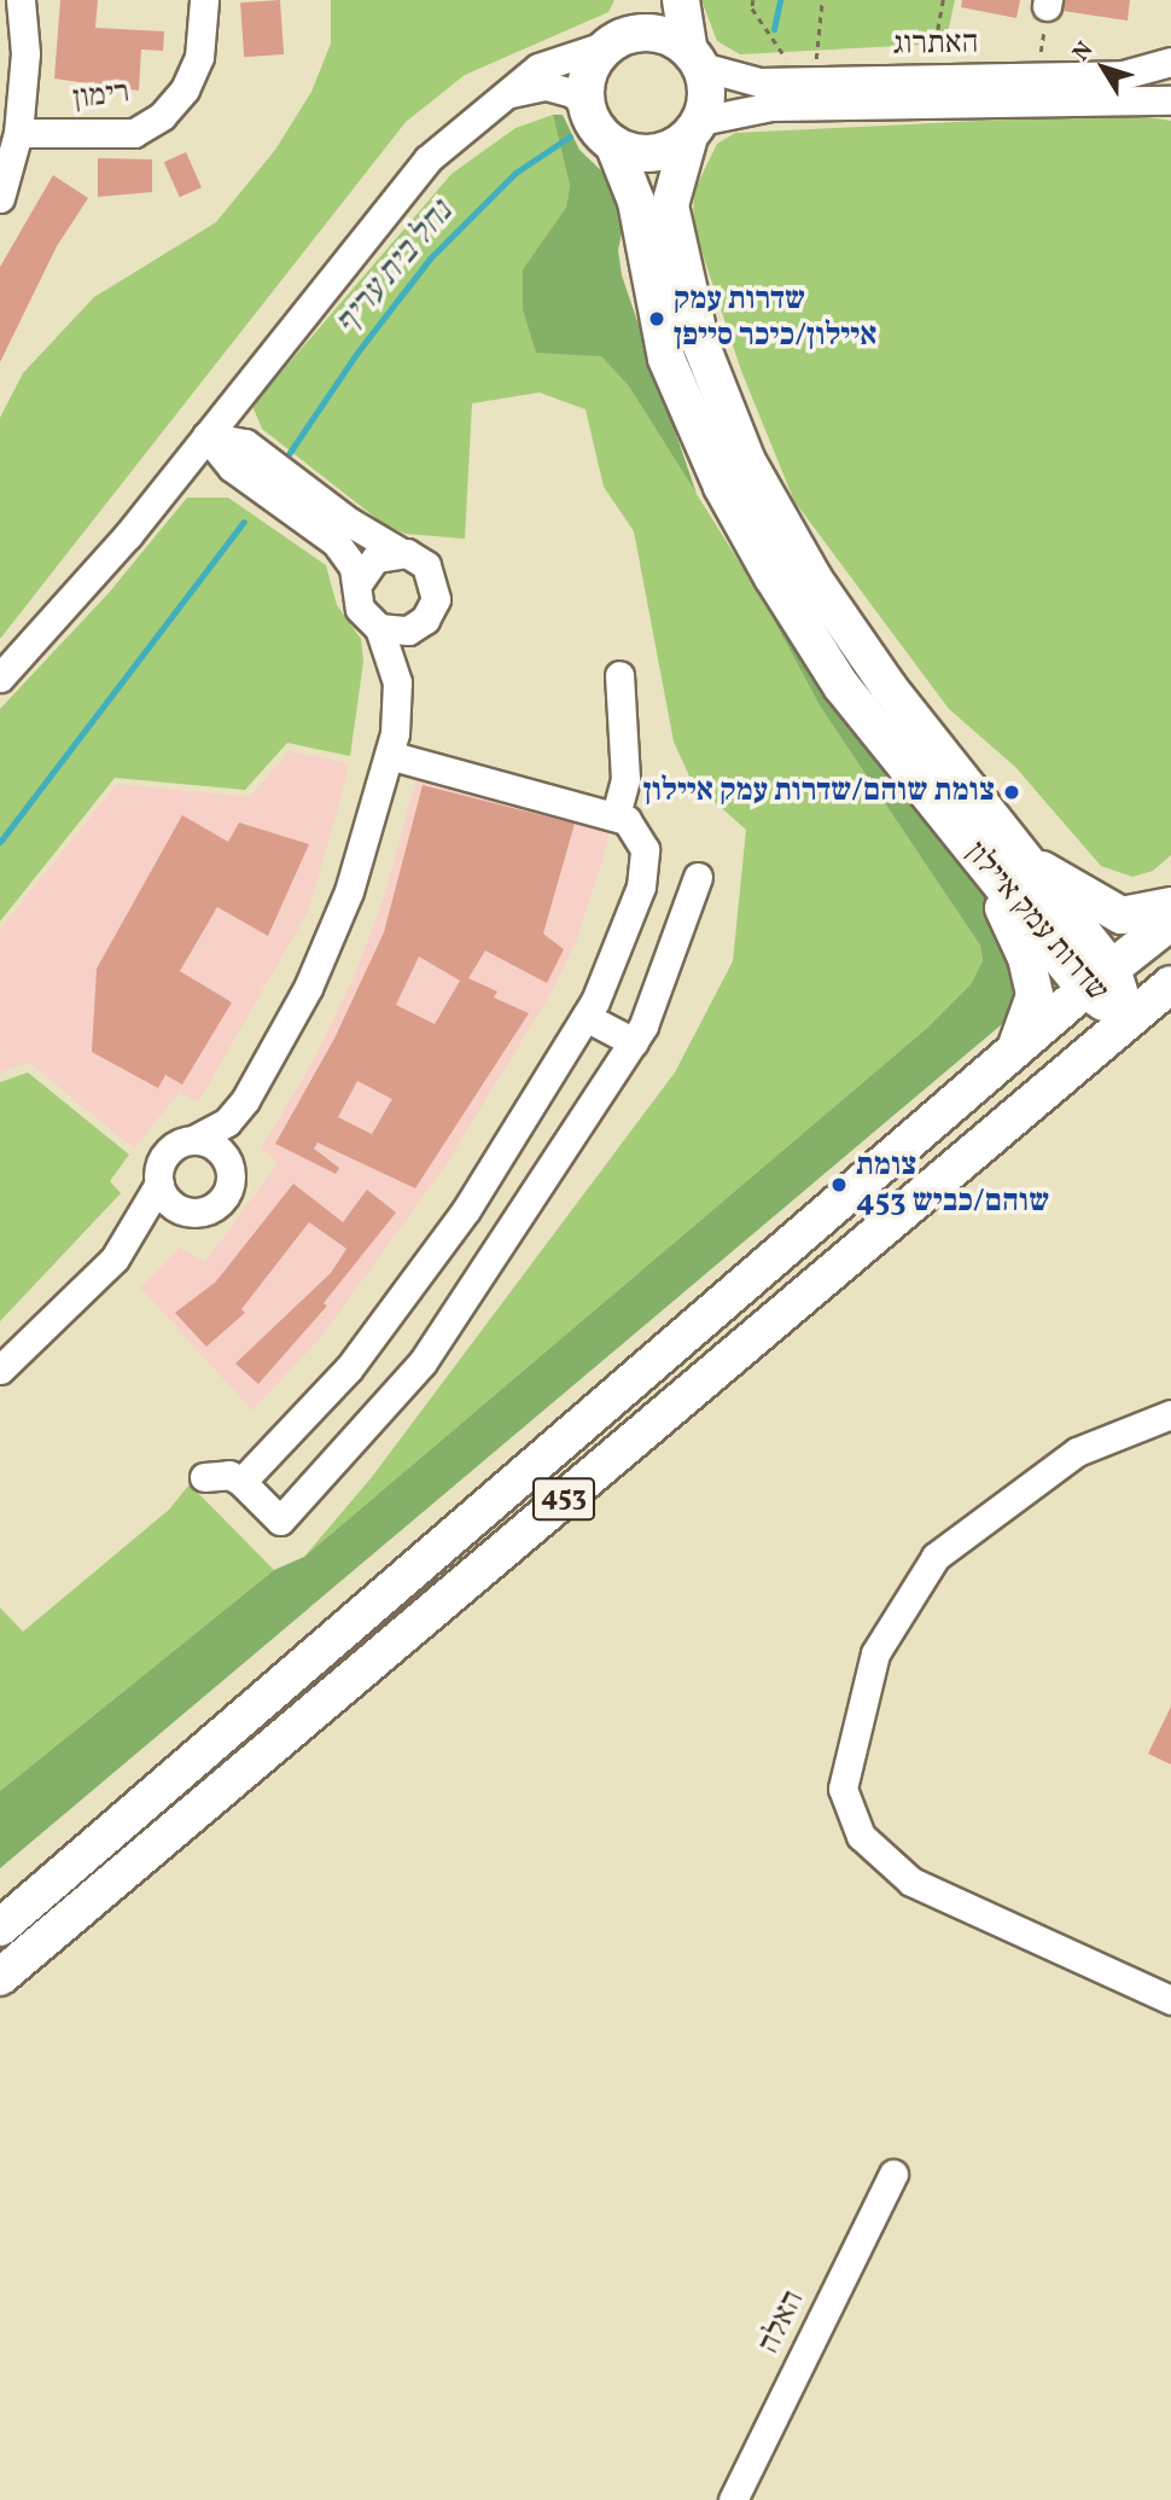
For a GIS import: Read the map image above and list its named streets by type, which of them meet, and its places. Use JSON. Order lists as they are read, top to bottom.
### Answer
{
  "streets": {
    "main road": ["שדרות עמק איילון", "453"],
    "street": ["האתרוג", "רימון", "האלה"]
  },
  "crossings": [
    ["האתרוג", "שדרות עמק איילון"],
    ["שדרות עמק איילון", "453"]
  ],
  "water": ["נחל בית עריף"],
  "places": ["שדרות עמק איילון/כיכר סייפן", "צומת שוהם/שדרות עמק איילון", "צומת שוהם/כביש 453"],
  "north": "top left"
}
